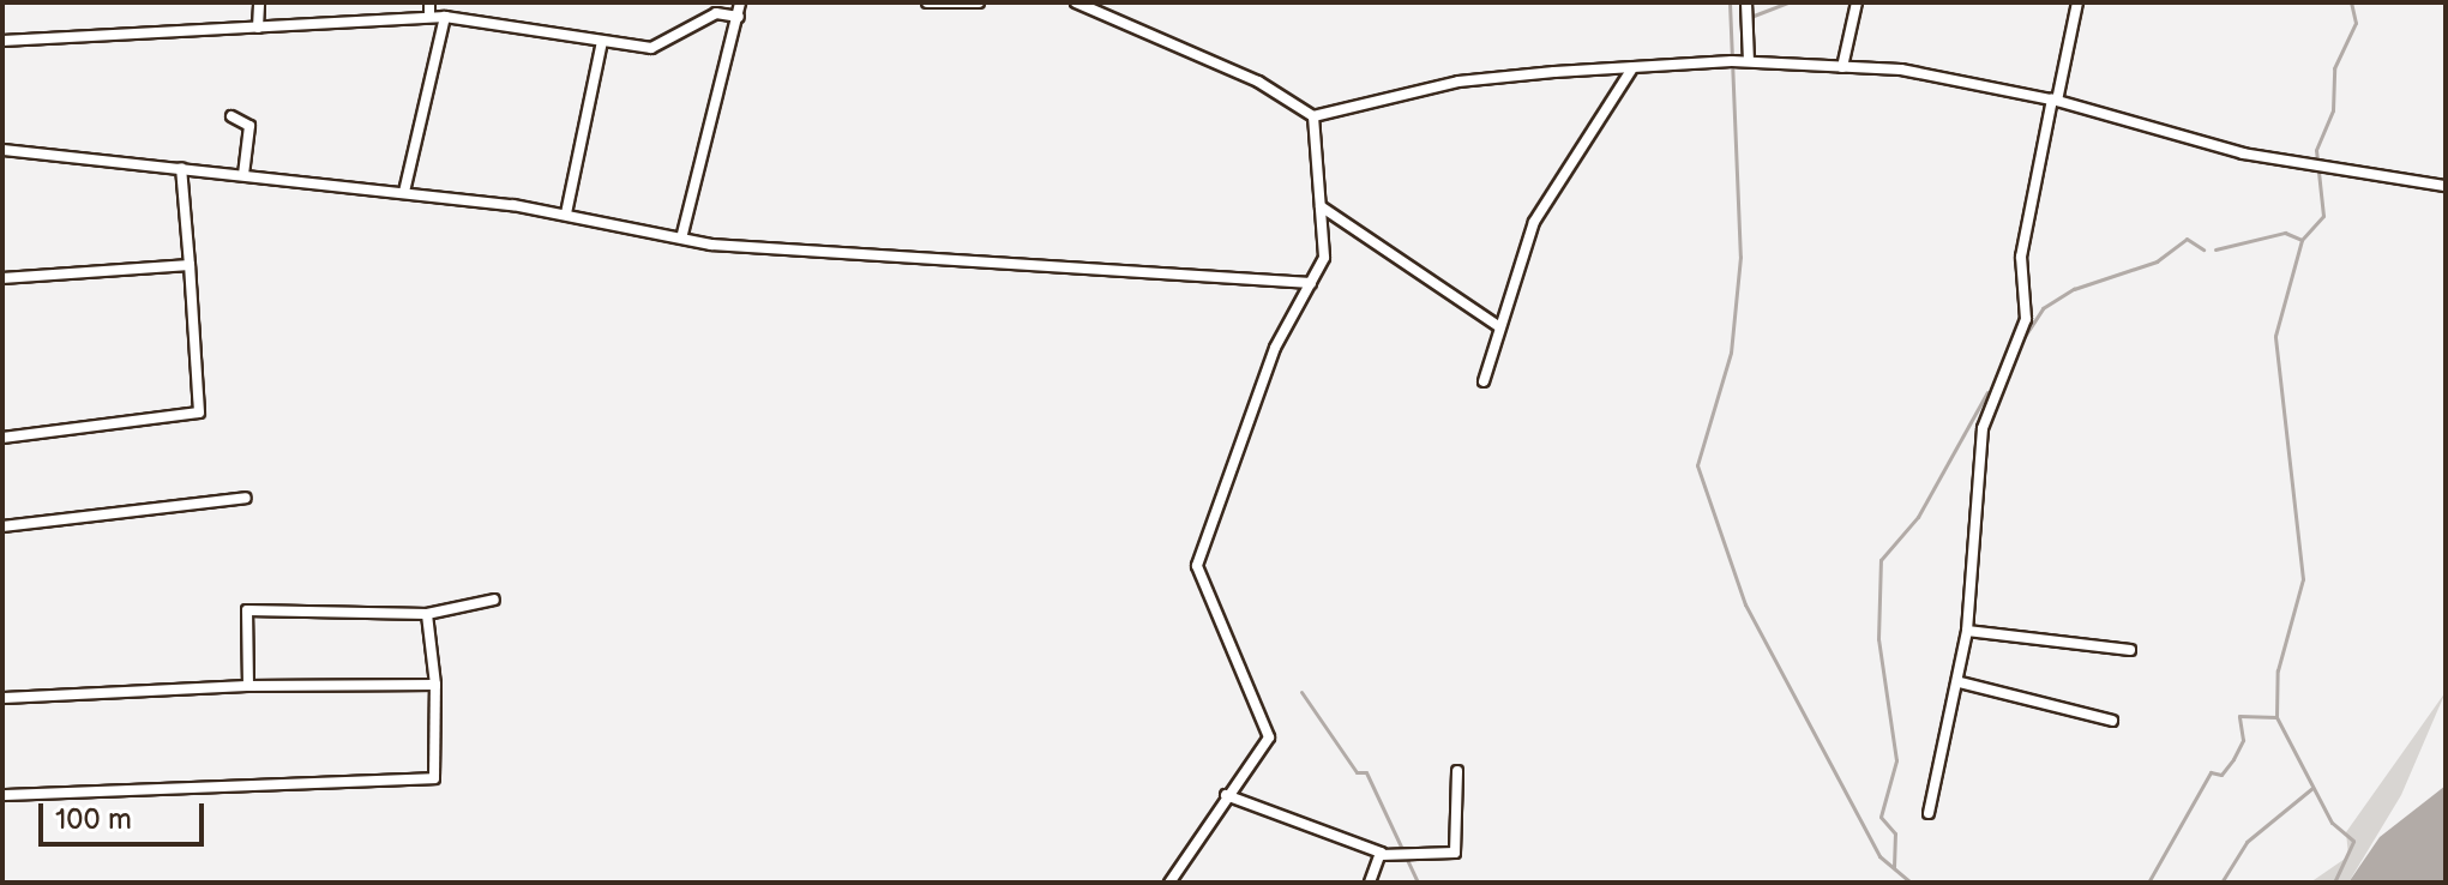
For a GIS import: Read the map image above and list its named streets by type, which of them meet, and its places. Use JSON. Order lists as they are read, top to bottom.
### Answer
{
  "scale_bar": "100 m"
}
